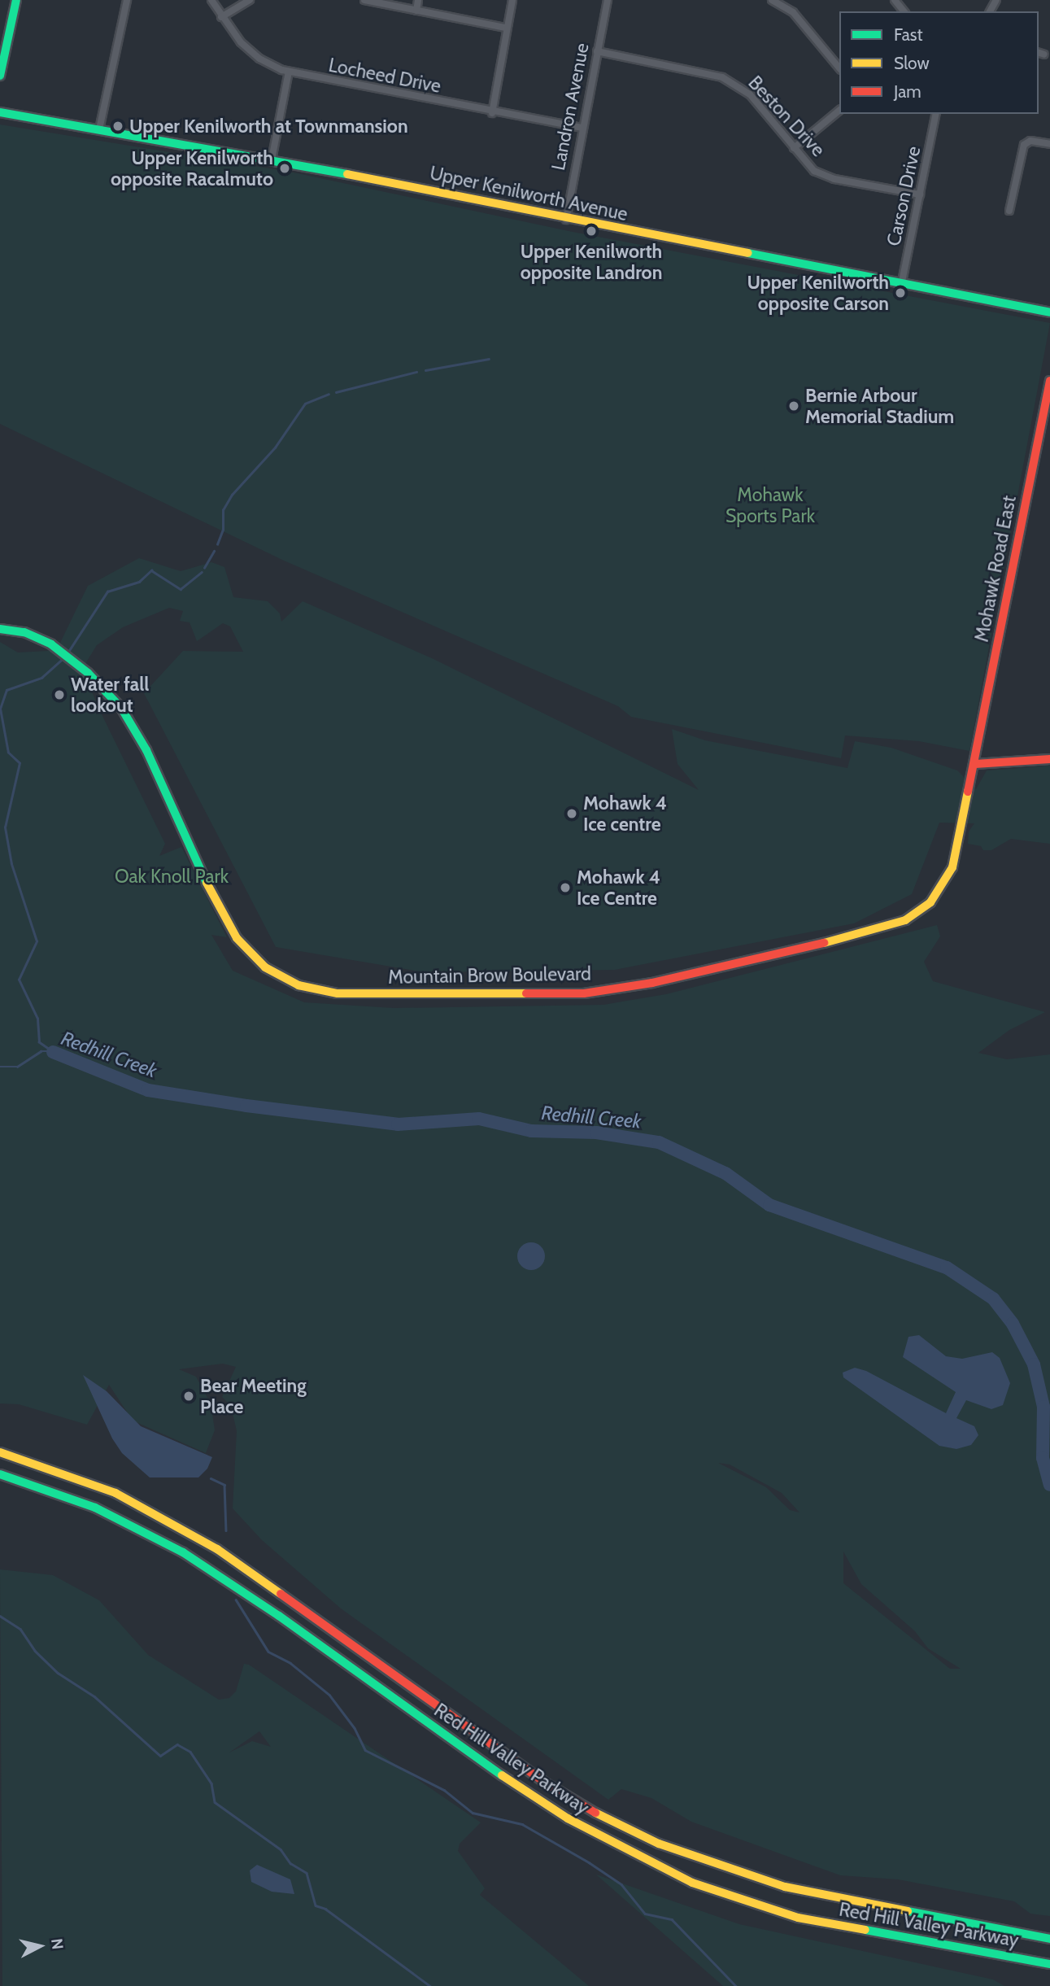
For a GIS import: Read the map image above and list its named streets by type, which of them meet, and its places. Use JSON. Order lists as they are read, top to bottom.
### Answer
{
  "streets": {
    "main road": [
      "Upper Kenilworth Avenue",
      "Mohawk Road East",
      "Mountain Brow Boulevard",
      "Red Hill Valley Parkway"
    ],
    "street": [
      "Locheed Drive",
      "Landron Avenue",
      "Beston Drive",
      "Carson Drive"
    ]
  },
  "crossings": [
    ["Locheed Drive", "Landron Avenue"],
    ["Landron Avenue", "Beston Drive"],
    ["Landron Avenue", "Upper Kenilworth Avenue"],
    ["Beston Drive", "Carson Drive"],
    ["Upper Kenilworth Avenue", "Carson Drive"],
    ["Mohawk Road East", "Mountain Brow Boulevard"]
  ],
  "water": ["Redhill Creek"],
  "parks": ["Mohawk Sports Park", "Oak Knoll Park"],
  "places": [
    "Upper Kenilworth at Townmansion",
    "Upper Kenilworth opposite Racalmuto",
    "Upper Kenilworth opposite Landron",
    "Upper Kenilworth opposite Carson",
    "Bernie Arbour Memorial Stadium",
    "Water fall lookout",
    "Mohawk 4 Ice centre",
    "Mohawk 4 Ice Centre",
    "Bear Meeting Place"
  ],
  "legend": ["Fast", "Slow", "Jam"],
  "north": "right"
}
